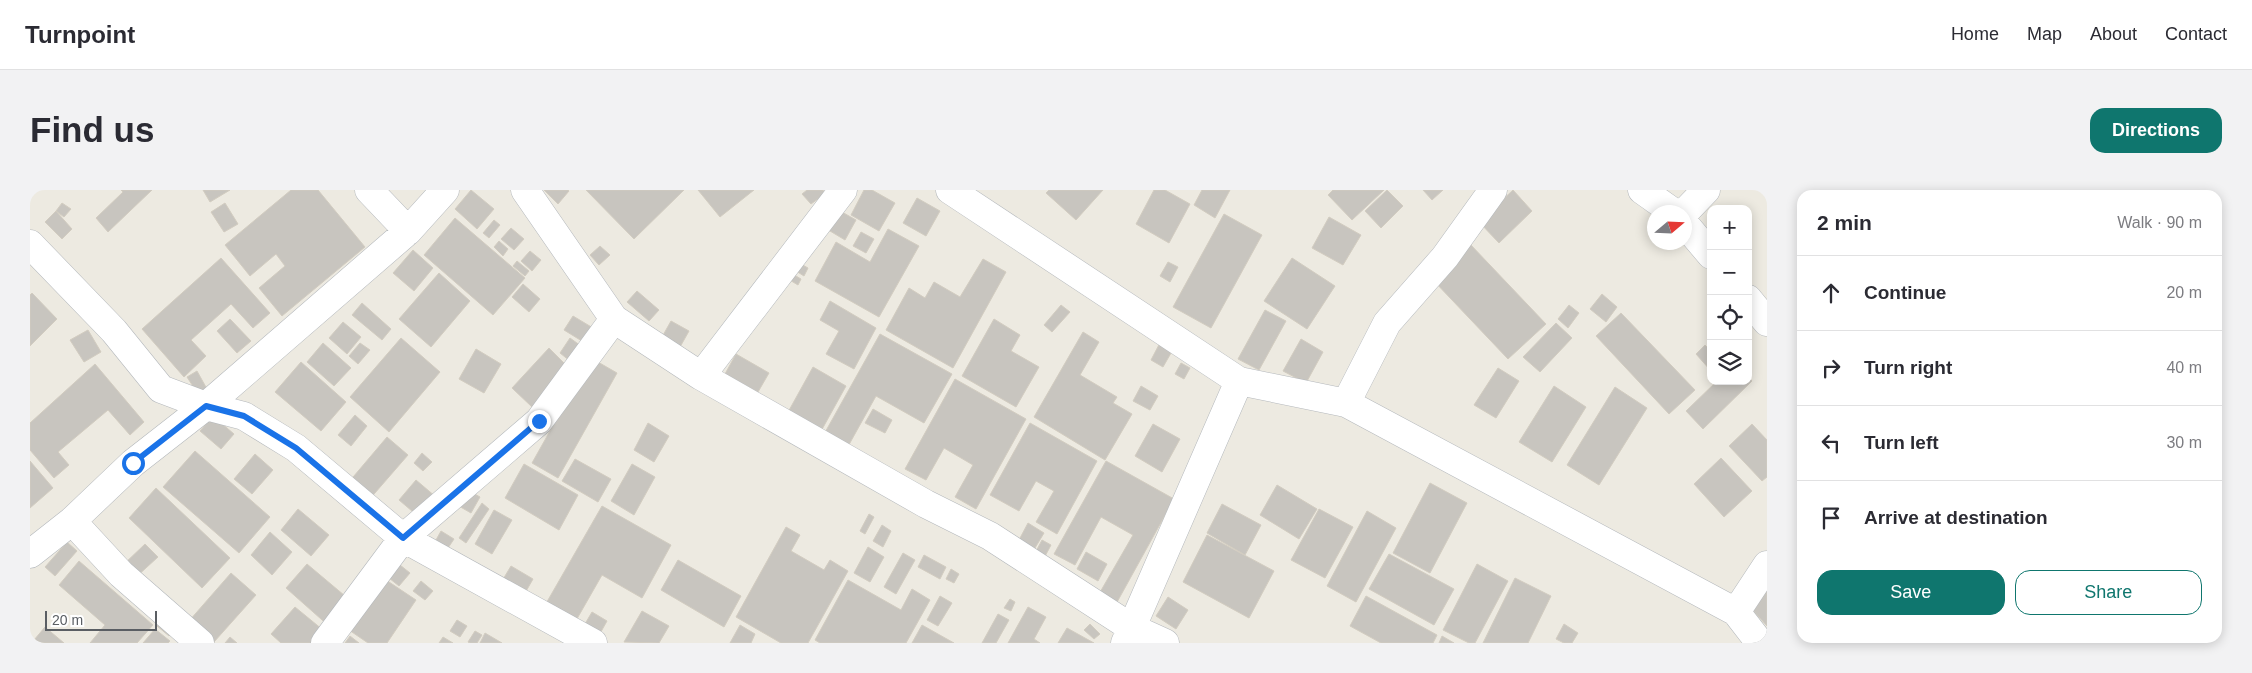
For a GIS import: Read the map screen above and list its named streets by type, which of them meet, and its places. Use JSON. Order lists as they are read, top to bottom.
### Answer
{
  "scale_bar": "20 m",
  "north": "right",
  "page": {
    "header": "Turnpoint",
    "nav": [
      "Home",
      "Map",
      "About",
      "Contact"
    ],
    "buttons": [
      "Directions",
      ["Save", "Share"]
    ],
    "title": "Find us",
    "heading": ["2 min", "Walk · 90 m"],
    "map_buttons": ["+", "−"],
    "list": [
      ["Continue", "20 m"],
      ["Turn right", "40 m"],
      ["Turn left", "30 m"],
      "Arrive at destination"
    ],
    "scale": "20 m"
  }
}
